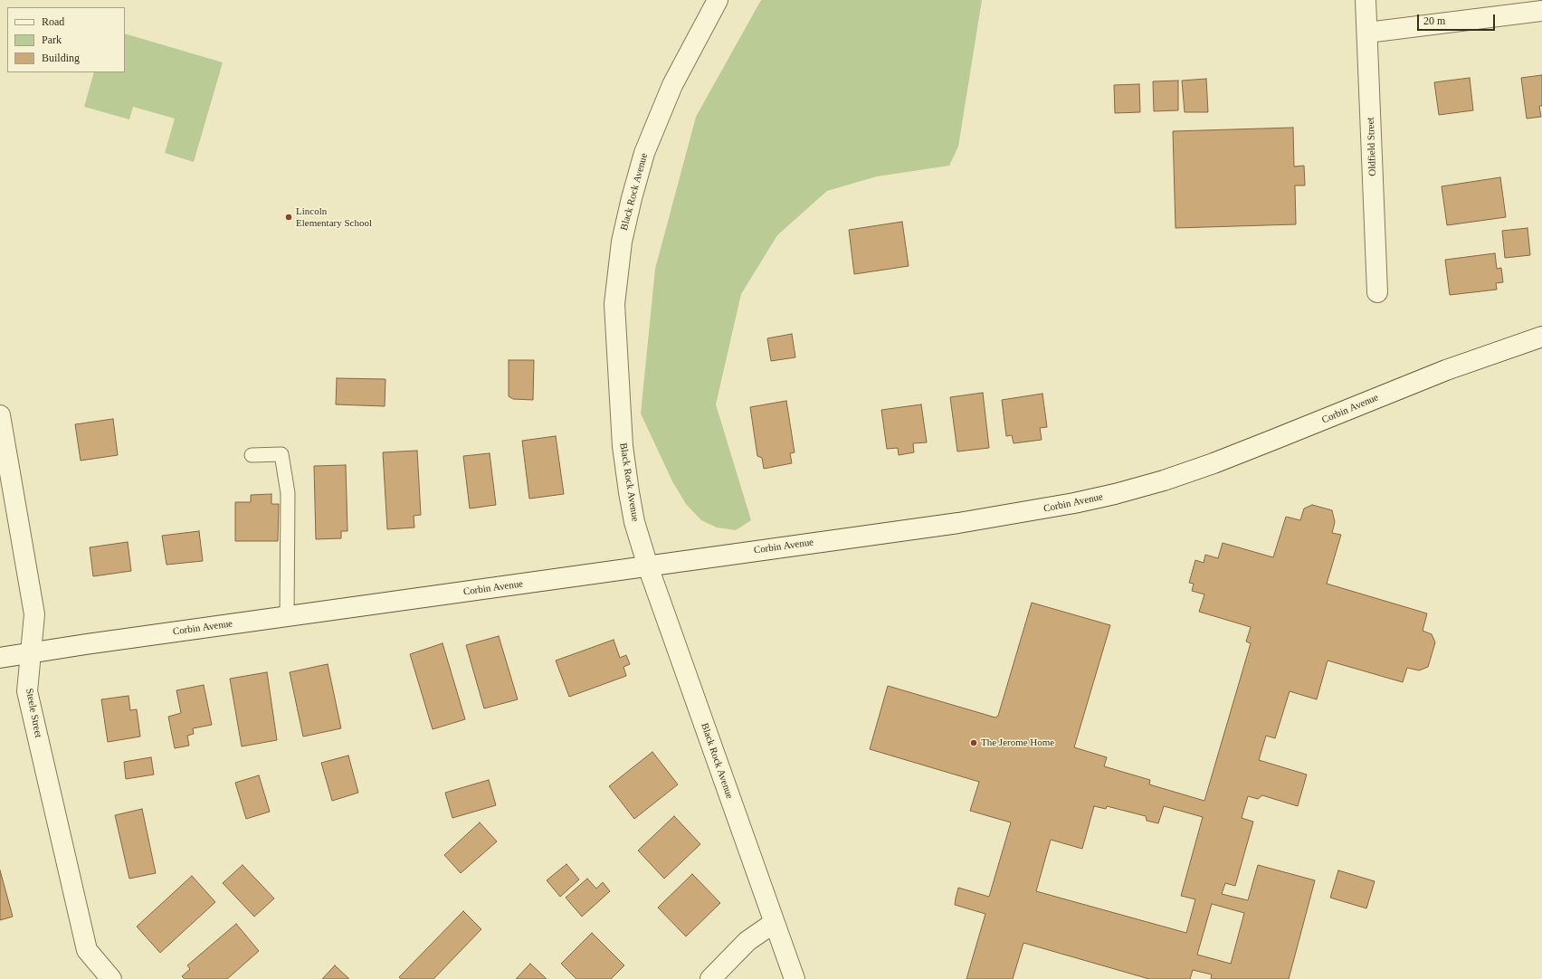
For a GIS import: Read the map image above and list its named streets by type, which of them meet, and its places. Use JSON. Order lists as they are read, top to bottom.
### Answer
{
  "streets": {
    "street": [
      "Oldfield Street",
      "Black Rock Avenue",
      "Corbin Avenue",
      "Steele Street"
    ]
  },
  "crossings": [
    ["Black Rock Avenue", "Corbin Avenue"],
    ["Corbin Avenue", "Steele Street"]
  ],
  "places": ["Lincoln Elementary School", "The Jerome Home"],
  "legend": ["Road", "Park", "Building"],
  "scale_bar": "20 m"
}
